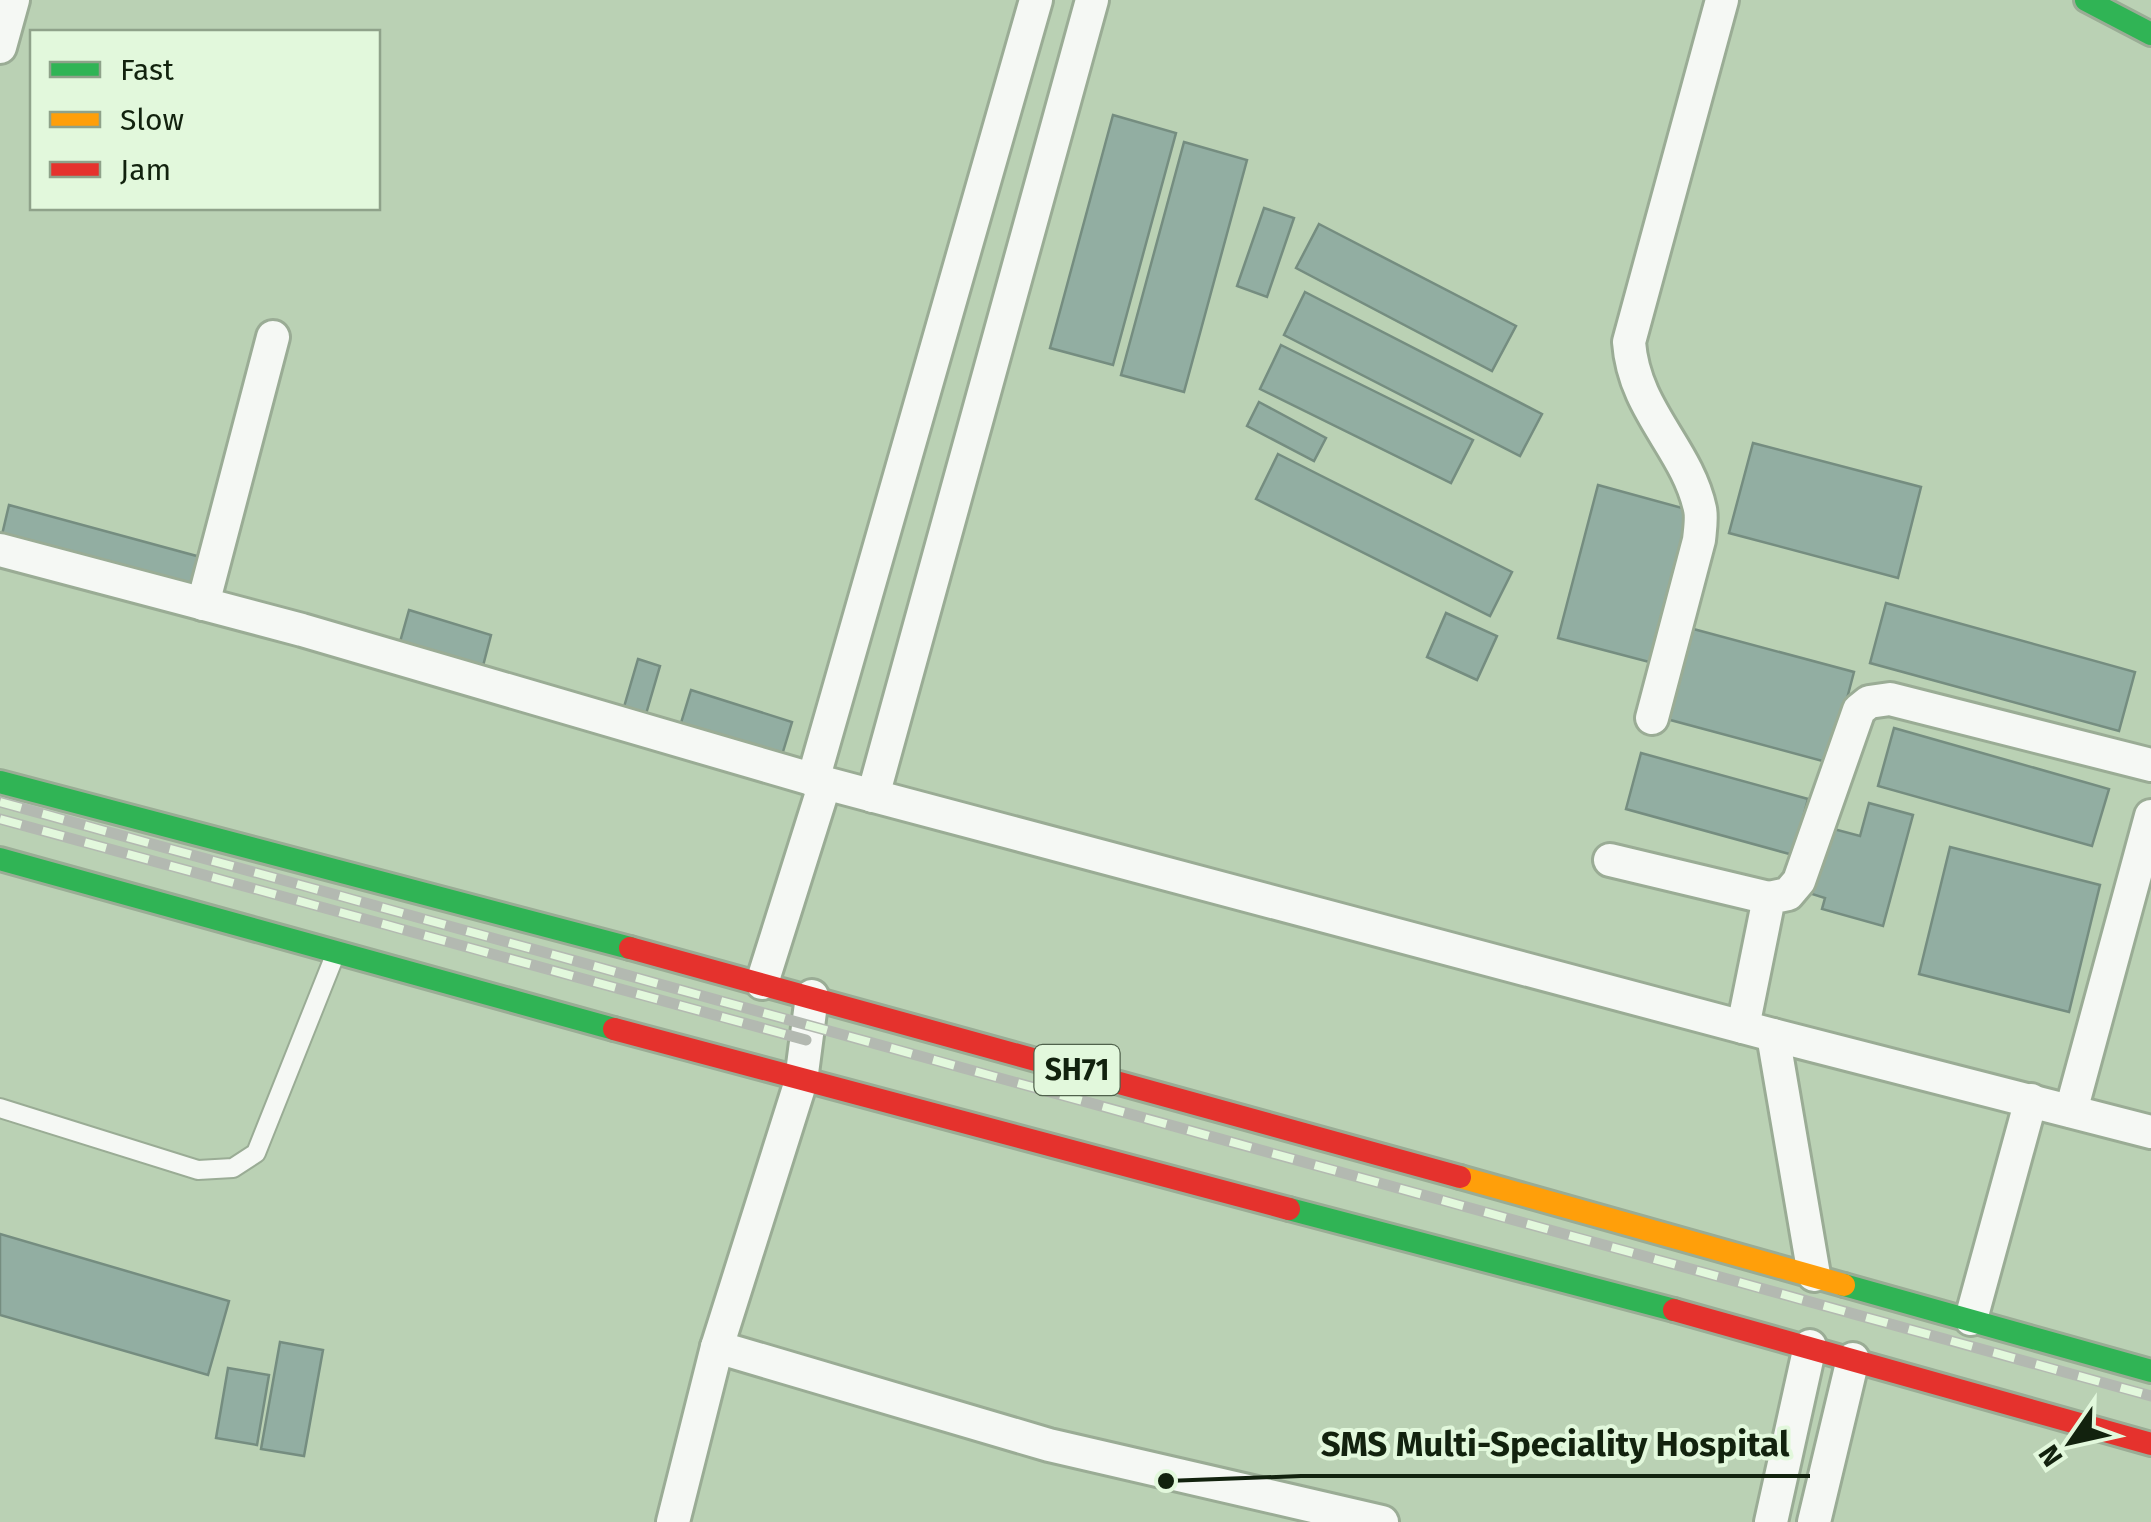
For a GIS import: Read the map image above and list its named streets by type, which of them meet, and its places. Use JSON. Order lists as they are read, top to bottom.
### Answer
{
  "streets": {
    "main road": ["SH71"]
  },
  "places": ["SMS Multi-Speciality Hospital"],
  "legend": ["Fast", "Slow", "Jam"],
  "north": "bottom left"
}
